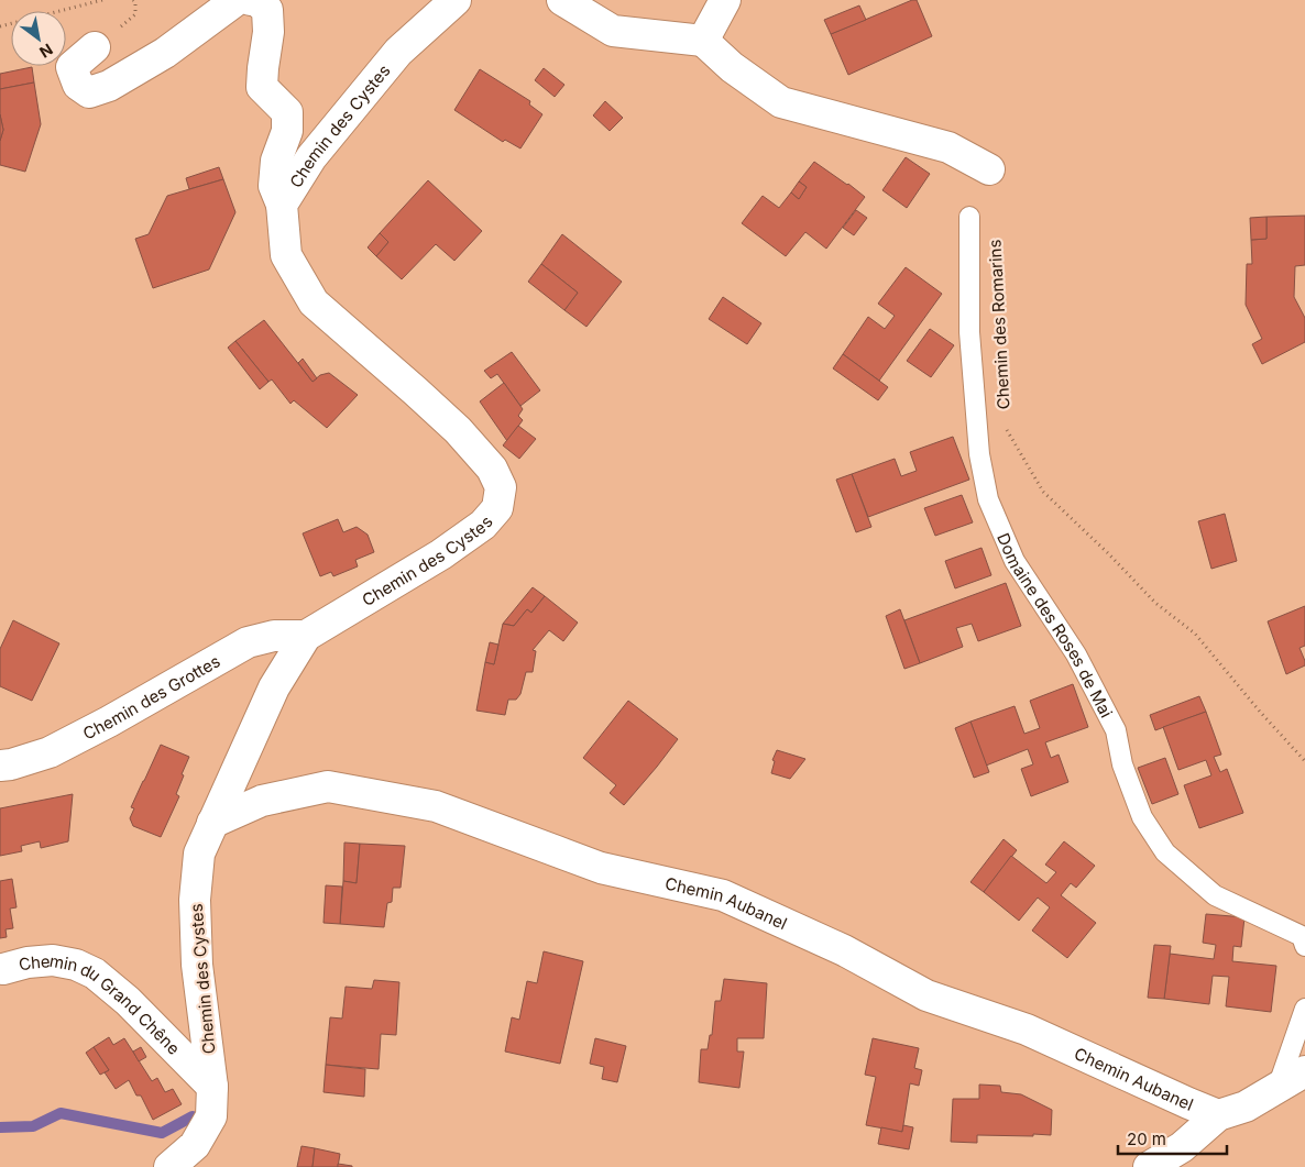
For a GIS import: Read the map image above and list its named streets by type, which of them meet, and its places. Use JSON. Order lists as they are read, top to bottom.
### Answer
{
  "streets": {
    "street": [
      "Chemin des Cystes",
      "Chemin des Grottes",
      "Chemin Aubanel",
      "Chemin du Grand Chêne"
    ],
    "lane": ["Domaine des Roses de Mai"],
    "path": ["Chemin des Romarins"]
  },
  "crossings": [
    ["Chemin des Cystes", "Chemin des Grottes"],
    ["Chemin des Cystes", "Chemin Aubanel"],
    ["Chemin des Cystes", "Chemin du Grand Chêne"]
  ],
  "scale_bar": "20 m",
  "north": "bottom right"
}
